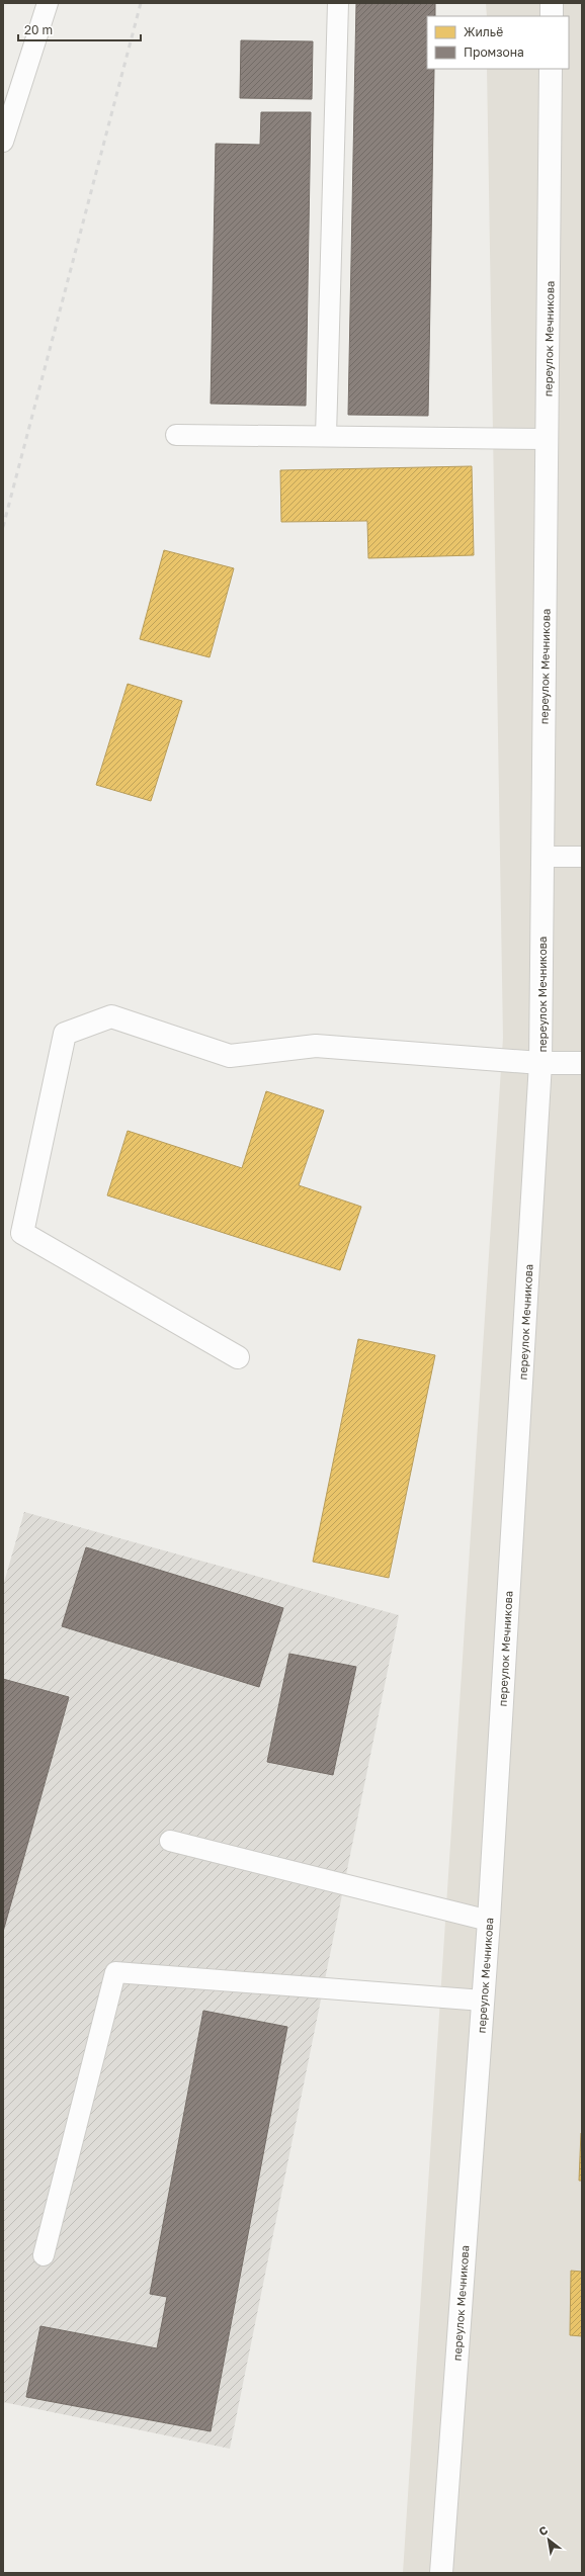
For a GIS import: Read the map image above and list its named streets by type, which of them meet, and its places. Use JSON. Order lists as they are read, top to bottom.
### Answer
{
  "streets": {
    "street": ["переулок Мечникова"]
  },
  "legend": ["Жильё", "Промзона"],
  "scale_bar": "20 m",
  "north": "top left"
}
